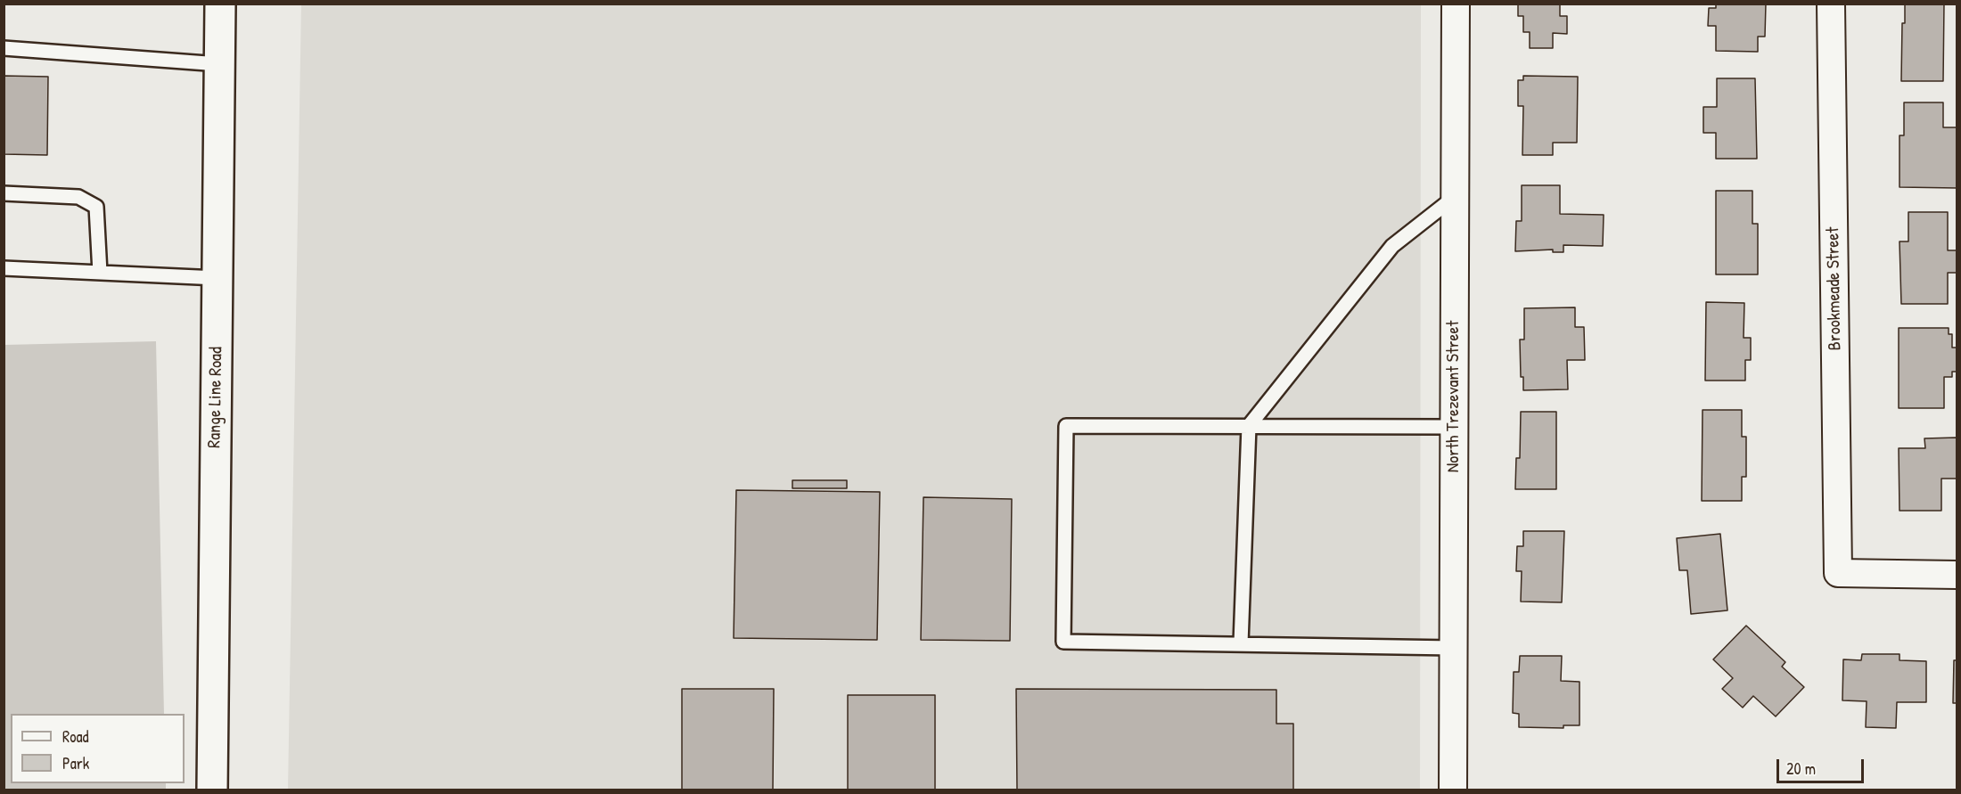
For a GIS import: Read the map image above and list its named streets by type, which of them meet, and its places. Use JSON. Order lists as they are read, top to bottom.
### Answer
{
  "streets": {
    "main road": ["Range Line Road"],
    "street": ["Brookmeade Street", "North Trezevant Street"]
  },
  "legend": ["Road", "Park"],
  "scale_bar": "20 m"
}
